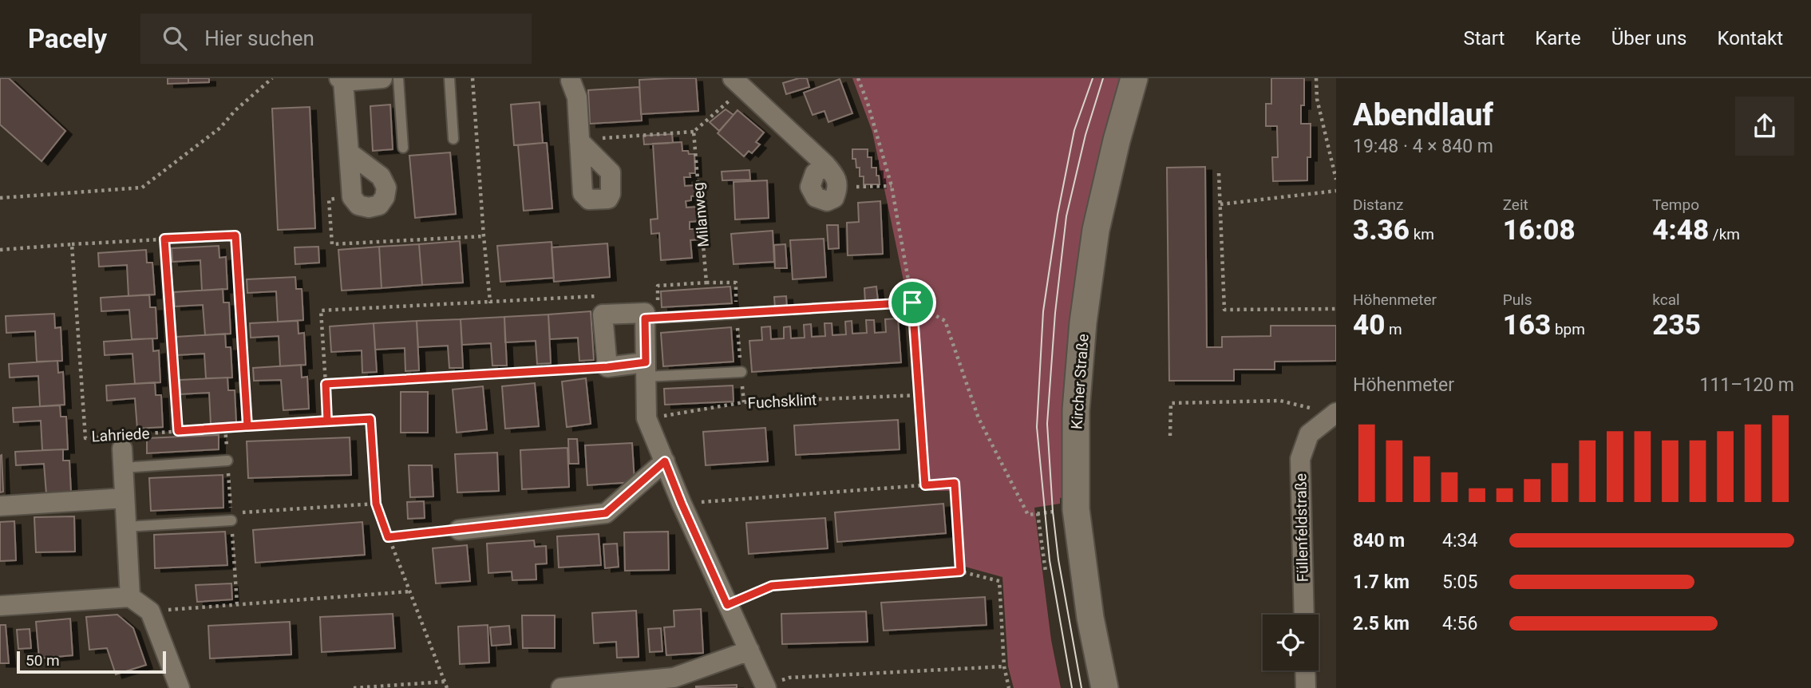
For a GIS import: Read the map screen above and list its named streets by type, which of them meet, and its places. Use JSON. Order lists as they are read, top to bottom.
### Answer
{
  "streets": {
    "main road": ["Kircher Straße"],
    "street": ["Füllenfeldstraße"],
    "path": ["Milanweg", "Fuchsklint", "Lahriede"]
  },
  "scale_bar": "50 m",
  "page": {
    "header": "Pacely",
    "search": "Hier suchen",
    "nav": [
      "Start",
      "Karte",
      "Über uns",
      "Kontakt"
    ],
    "heading": ["Abendlauf", "19:48 · 4 × 840 m"],
    "stats": [
      ["Distanz", "3.36 km"],
      ["Zeit", "16:08"],
      ["Tempo", "4:48 /km"],
      ["Höhenmeter", "40 m"],
      ["Puls", "163 bpm"],
      ["kcal", "235"]
    ],
    "chart": ["Höhenmeter", "111–120 m"],
    "list": [
      {
        "name": "840 m",
        "note": "4:34"
      },
      {
        "name": "1.7 km",
        "note": "5:05"
      },
      {
        "name": "2.5 km",
        "note": "4:56"
      }
    ],
    "scale": "50 m"
  }
}
